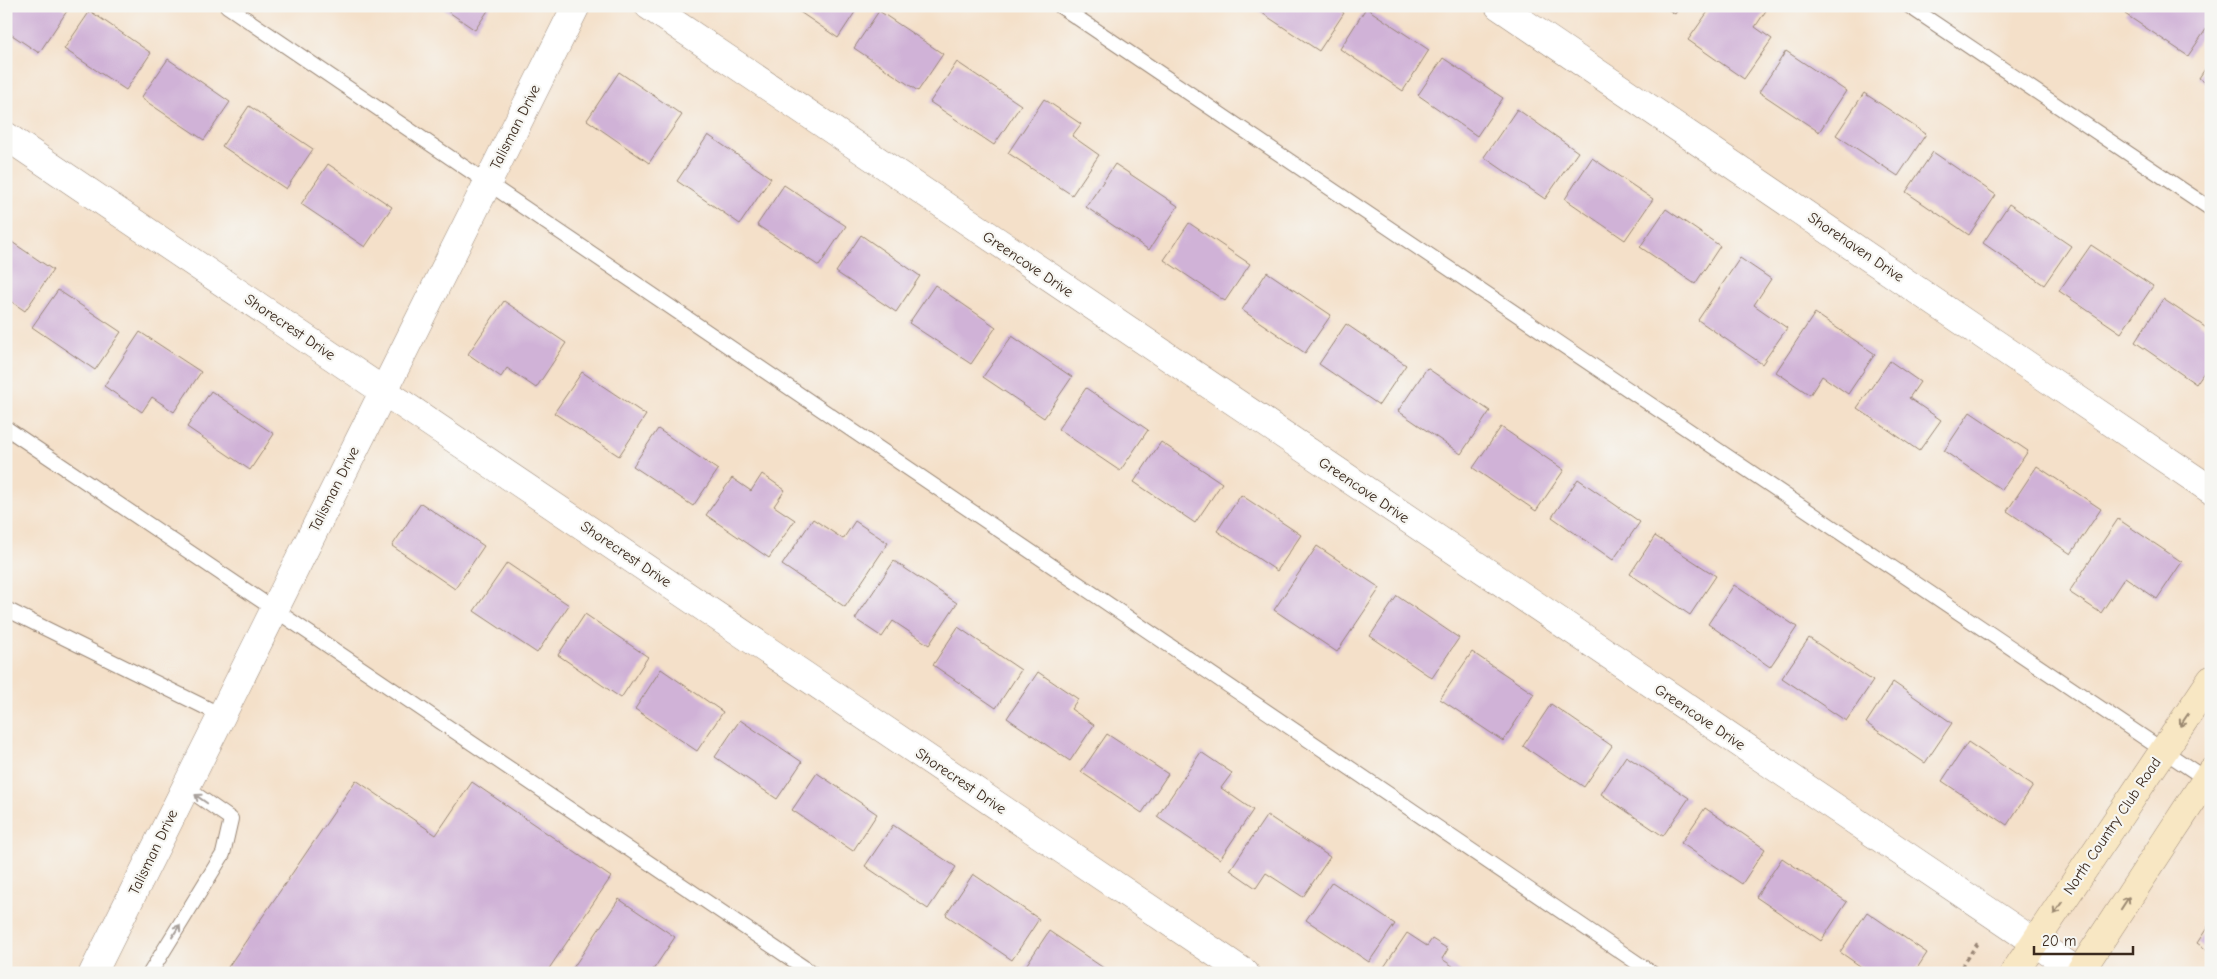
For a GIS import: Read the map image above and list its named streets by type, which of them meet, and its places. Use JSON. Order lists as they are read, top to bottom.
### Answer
{
  "streets": {
    "main road": ["North Country Club Road"],
    "street": [
      "Talisman Drive",
      "Shorehaven Drive",
      "Greencove Drive",
      "Shorecrest Drive"
    ]
  },
  "crossings": [
    ["Talisman Drive", "Shorecrest Drive"],
    ["Greencove Drive", "North Country Club Road"]
  ],
  "scale_bar": "20 m"
}
